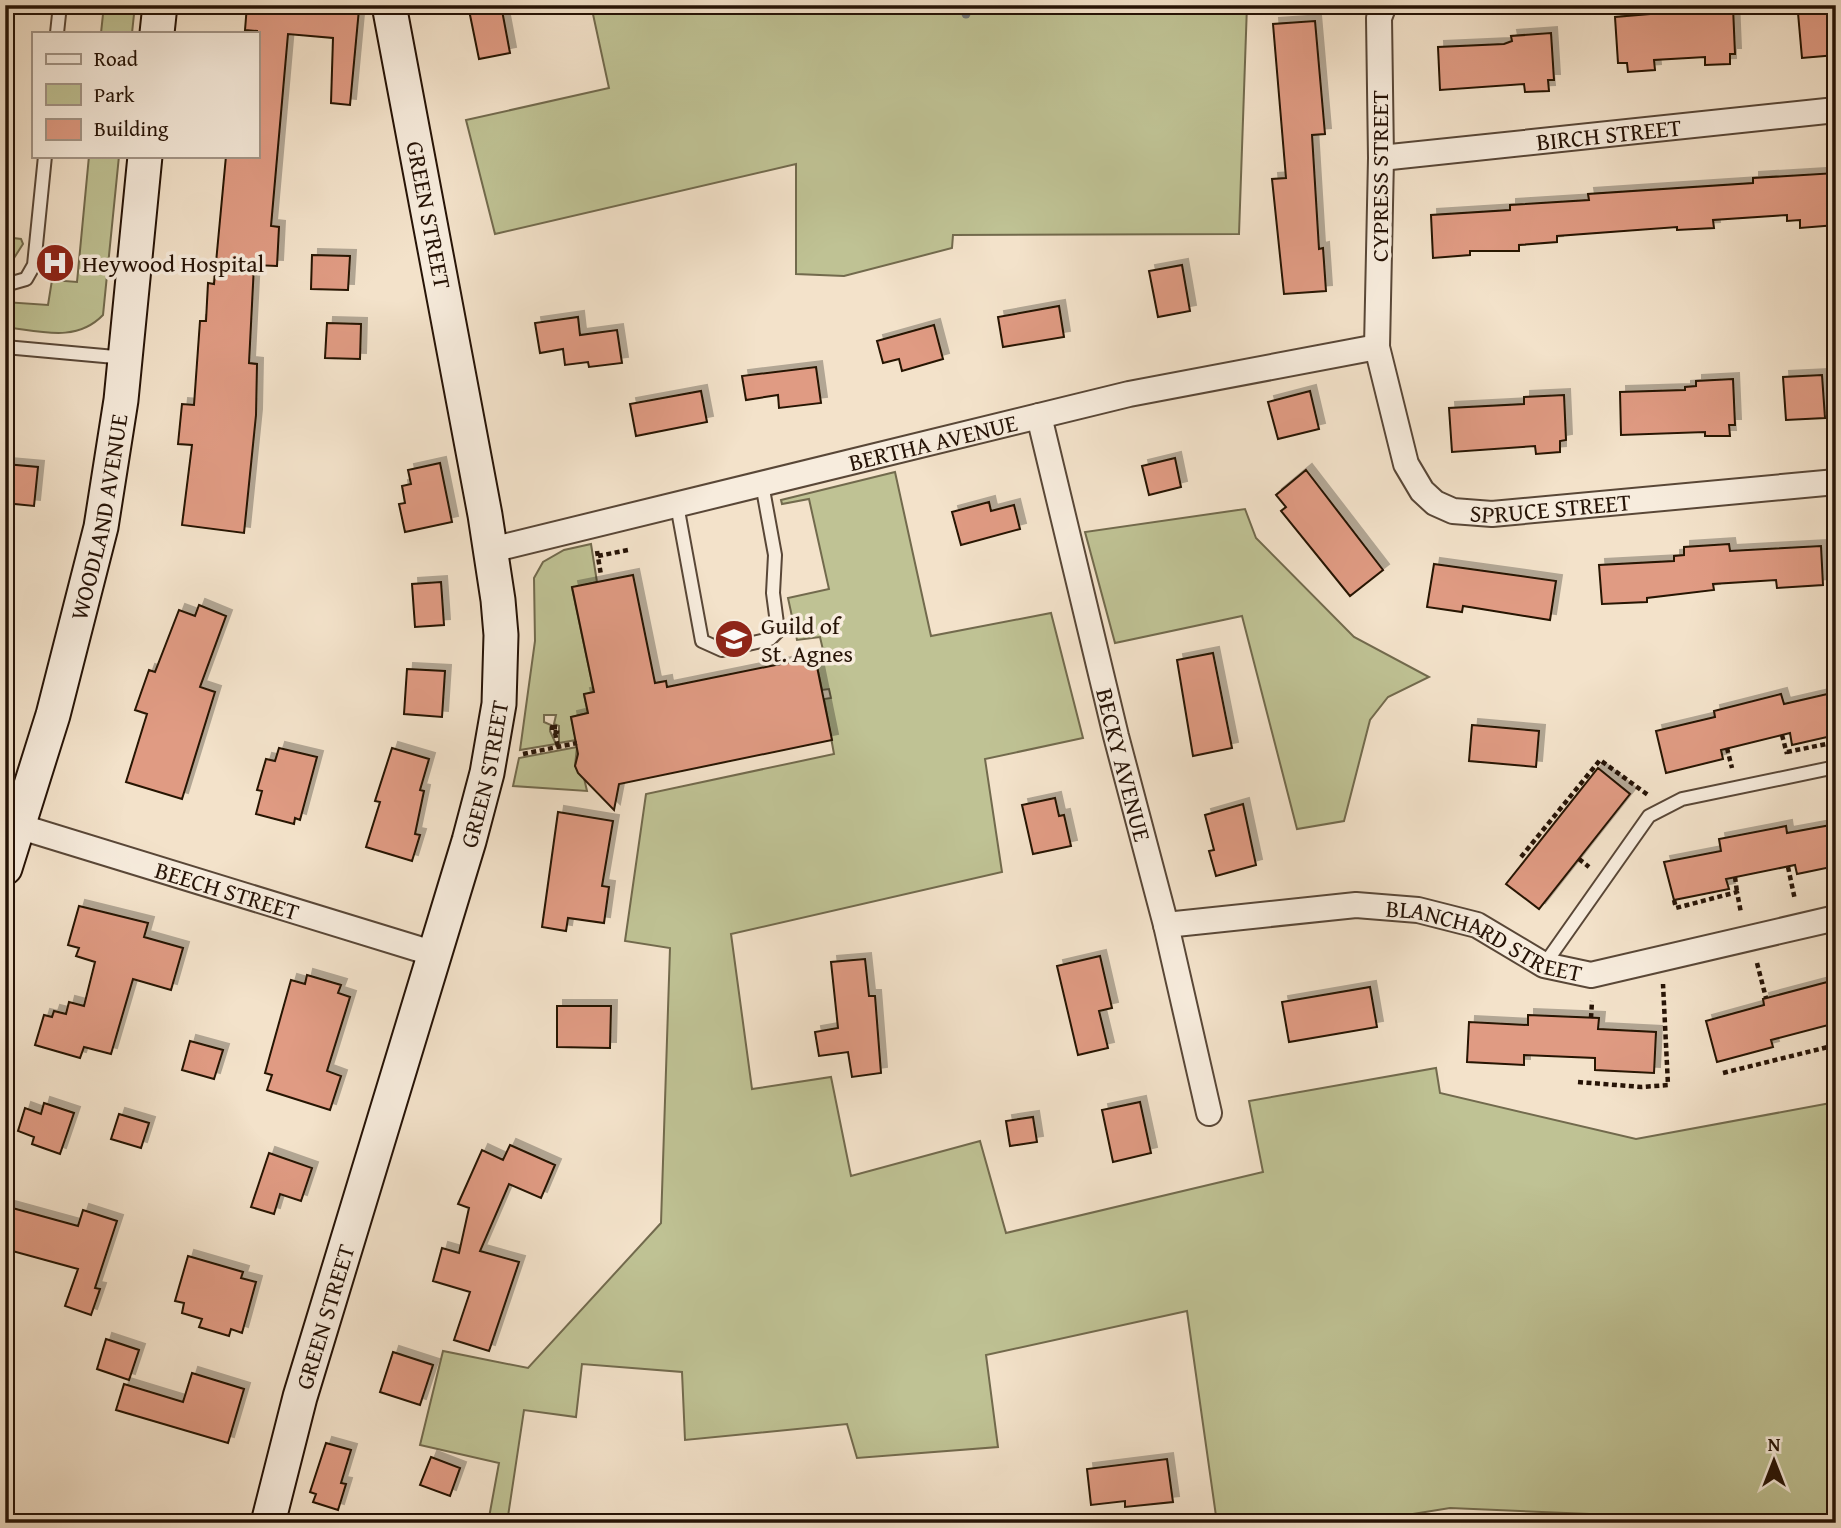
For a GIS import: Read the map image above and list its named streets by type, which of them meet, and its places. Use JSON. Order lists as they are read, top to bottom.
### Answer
{
  "streets": {
    "street": [
      "BIRCH STREET",
      "CYPRESS STREET",
      "GREEN STREET",
      "BERTHA AVENUE",
      "SPRUCE STREET",
      "WOODLAND AVENUE",
      "BECKY AVENUE",
      "BEECH STREET",
      "BLANCHARD STREET"
    ]
  },
  "crossings": [
    ["BIRCH STREET", "CYPRESS STREET"],
    ["CYPRESS STREET", "BERTHA AVENUE"],
    ["CYPRESS STREET", "SPRUCE STREET"],
    ["GREEN STREET", "BERTHA AVENUE"],
    ["GREEN STREET", "BEECH STREET"],
    ["BERTHA AVENUE", "SPRUCE STREET"],
    ["BERTHA AVENUE", "BECKY AVENUE"],
    ["WOODLAND AVENUE", "BEECH STREET"],
    ["BECKY AVENUE", "BLANCHARD STREET"]
  ],
  "places": {
    "hospital": ["Heywood Hospital"],
    "school or university": ["Guild of St. Agnes"]
  },
  "legend": ["Road", "Park", "Building"],
  "north": "top"
}
